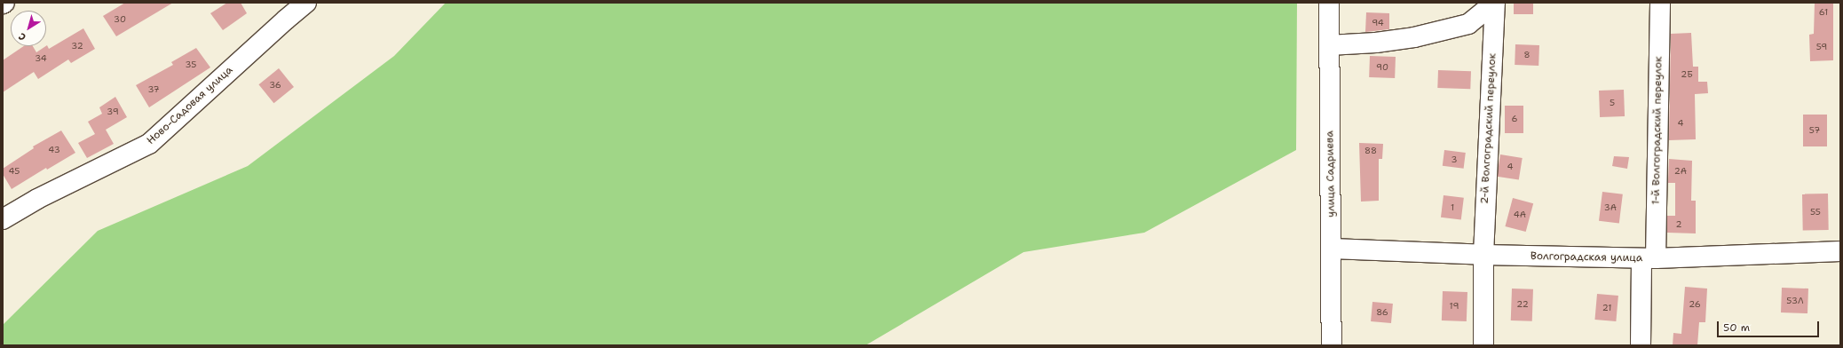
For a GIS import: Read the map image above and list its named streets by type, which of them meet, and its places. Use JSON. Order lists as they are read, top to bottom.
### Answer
{
  "streets": {
    "street": [
      "Ново-Садовая улица",
      "2-й Волгоградский переулок",
      "1-й Волгоградский переулок",
      "улица Садриева",
      "Волгоградская улица"
    ]
  },
  "crossings": [
    ["2-й Волгоградский переулок", "Волгоградская улица"],
    ["1-й Волгоградский переулок", "Волгоградская улица"],
    ["улица Садриева", "Волгоградская улица"]
  ],
  "house_numbers": [
    "61",
    "30",
    "94",
    "32",
    "59",
    "8",
    "34",
    "35",
    "90",
    "2Б",
    "36",
    "37",
    "5",
    "39",
    "6",
    "4",
    "57",
    "43",
    "88",
    "3",
    "4",
    "45",
    "2А",
    "1",
    "3А",
    "55",
    "4А",
    "2",
    "53Л",
    "22",
    "26",
    "19",
    "21",
    "86"
  ],
  "scale_bar": "50 m",
  "north": "bottom left"
}
